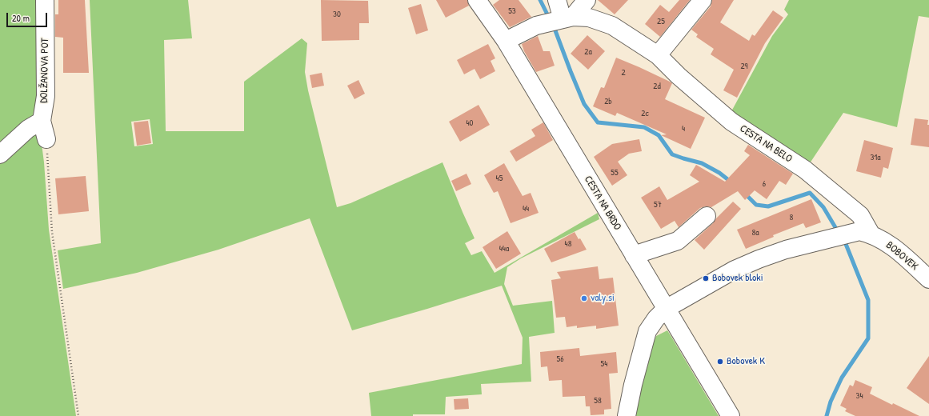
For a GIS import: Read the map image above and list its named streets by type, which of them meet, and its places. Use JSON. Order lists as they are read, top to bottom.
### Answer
{
  "streets": {
    "street": [
      "DOLŽANOVA POT",
      "CESTA NA BELO",
      "CESTA NA BRDO",
      "BOBOVEK"
    ]
  },
  "crossings": [
    ["CESTA NA BELO", "CESTA NA BRDO"],
    ["CESTA NA BELO", "BOBOVEK"]
  ],
  "places": ["Bobovek bloki", "valy.si", "Bobovek K"],
  "house_numbers": [
    "53",
    "30",
    "25",
    "2a",
    "29",
    "2",
    "2d",
    "2b",
    "2c",
    "40",
    "4",
    "31a",
    "55",
    "45",
    "6",
    "57",
    "44",
    "8",
    "8a",
    "48",
    "44a",
    "56",
    "54",
    "34",
    "58"
  ],
  "scale_bar": "20 m"
}
